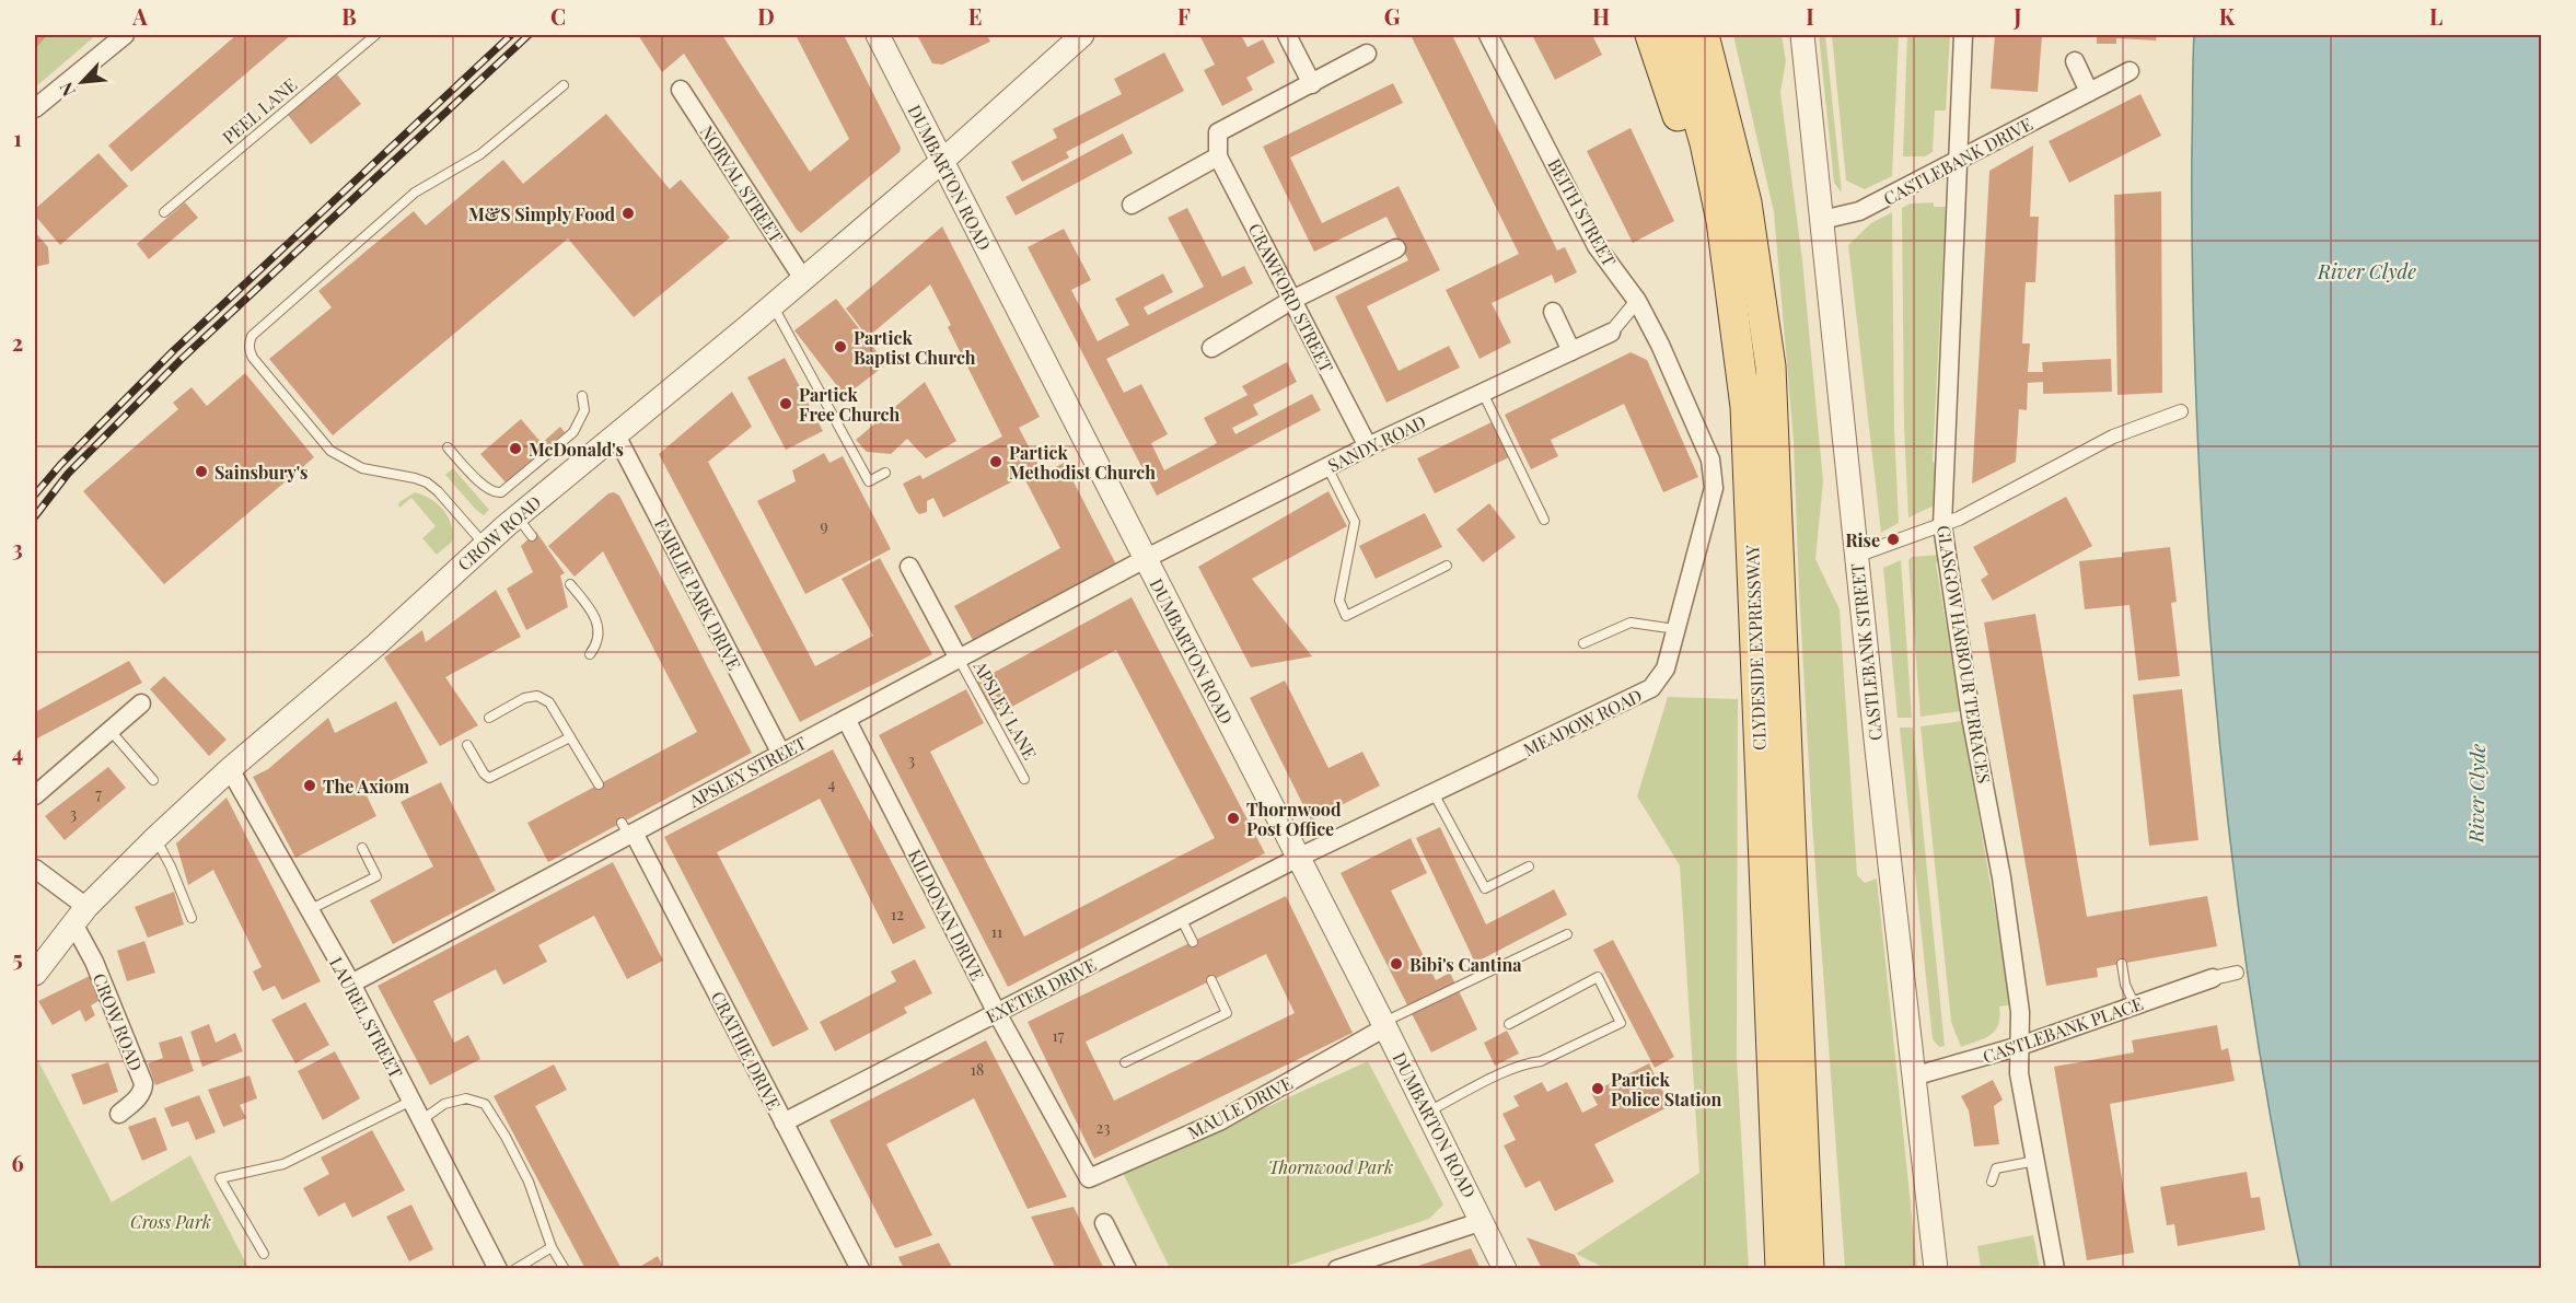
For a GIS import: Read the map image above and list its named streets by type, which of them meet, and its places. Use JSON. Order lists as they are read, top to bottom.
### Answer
{
  "streets": {
    "main road": ["CLYDESIDE EXPRESSWAY"],
    "street": [
      "CASTLEBANK DRIVE",
      "DUMBARTON ROAD",
      "NORVAL STREET",
      "BEITH STREET",
      "CRAWFORD STREET",
      "SANDY ROAD",
      "CROW ROAD",
      "FAIRLIE PARK DRIVE",
      "CASTLEBANK STREET",
      "GLASGOW HARBOUR TERRACES",
      "MEADOW ROAD",
      "APSLEY STREET",
      "KILDONAN DRIVE",
      "EXETER DRIVE",
      "LAUREL STREET",
      "CASTLEBANK PLACE",
      "CRATHIE DRIVE",
      "MAULE DRIVE"
    ],
    "lane": ["PEEL LANE", "APSLEY LANE"]
  },
  "crossings": [
    ["CASTLEBANK DRIVE", "CASTLEBANK STREET"],
    ["CASTLEBANK DRIVE", "GLASGOW HARBOUR TERRACES"],
    ["DUMBARTON ROAD", "SANDY ROAD"],
    ["DUMBARTON ROAD", "CROW ROAD"],
    ["DUMBARTON ROAD", "MEADOW ROAD"],
    ["DUMBARTON ROAD", "APSLEY STREET"],
    ["DUMBARTON ROAD", "EXETER DRIVE"],
    ["DUMBARTON ROAD", "MAULE DRIVE"],
    ["NORVAL STREET", "CROW ROAD"],
    ["BEITH STREET", "MEADOW ROAD"],
    ["CRAWFORD STREET", "SANDY ROAD"],
    ["SANDY ROAD", "APSLEY STREET"],
    ["CROW ROAD", "FAIRLIE PARK DRIVE"],
    ["CROW ROAD", "LAUREL STREET"],
    ["FAIRLIE PARK DRIVE", "APSLEY STREET"],
    ["CASTLEBANK STREET", "CASTLEBANK PLACE"],
    ["GLASGOW HARBOUR TERRACES", "CASTLEBANK PLACE"],
    ["APSLEY LANE", "APSLEY STREET"],
    ["MEADOW ROAD", "EXETER DRIVE"],
    ["APSLEY STREET", "KILDONAN DRIVE"],
    ["APSLEY STREET", "LAUREL STREET"],
    ["APSLEY STREET", "CRATHIE DRIVE"],
    ["KILDONAN DRIVE", "EXETER DRIVE"],
    ["KILDONAN DRIVE", "MAULE DRIVE"],
    ["EXETER DRIVE", "CRATHIE DRIVE"]
  ],
  "water": ["River Clyde"],
  "parks": ["Thornwood Park", "Cross Park"],
  "places": [
    "M&S Simply Food",
    "Partick Baptist Church",
    "Partick Free Church",
    "McDonald's",
    "Partick Methodist Church",
    "Sainsbury's",
    "Rise",
    "The Axiom",
    "Thornwood Post Office",
    "Bibi's Cantina",
    "Partick Police Station"
  ],
  "house_numbers": [
    "9",
    "3",
    "4",
    "7",
    "3",
    "12",
    "11",
    "17",
    "18",
    "23"
  ],
  "north": "bottom left",
  "grid": {
    "columns": [
      "A",
      "B",
      "C",
      "D",
      "E",
      "F",
      "G",
      "H",
      "I",
      "J",
      "K",
      "L"
    ],
    "rows": [
      "1",
      "2",
      "3",
      "4",
      "5",
      "6"
    ]
  }
}
